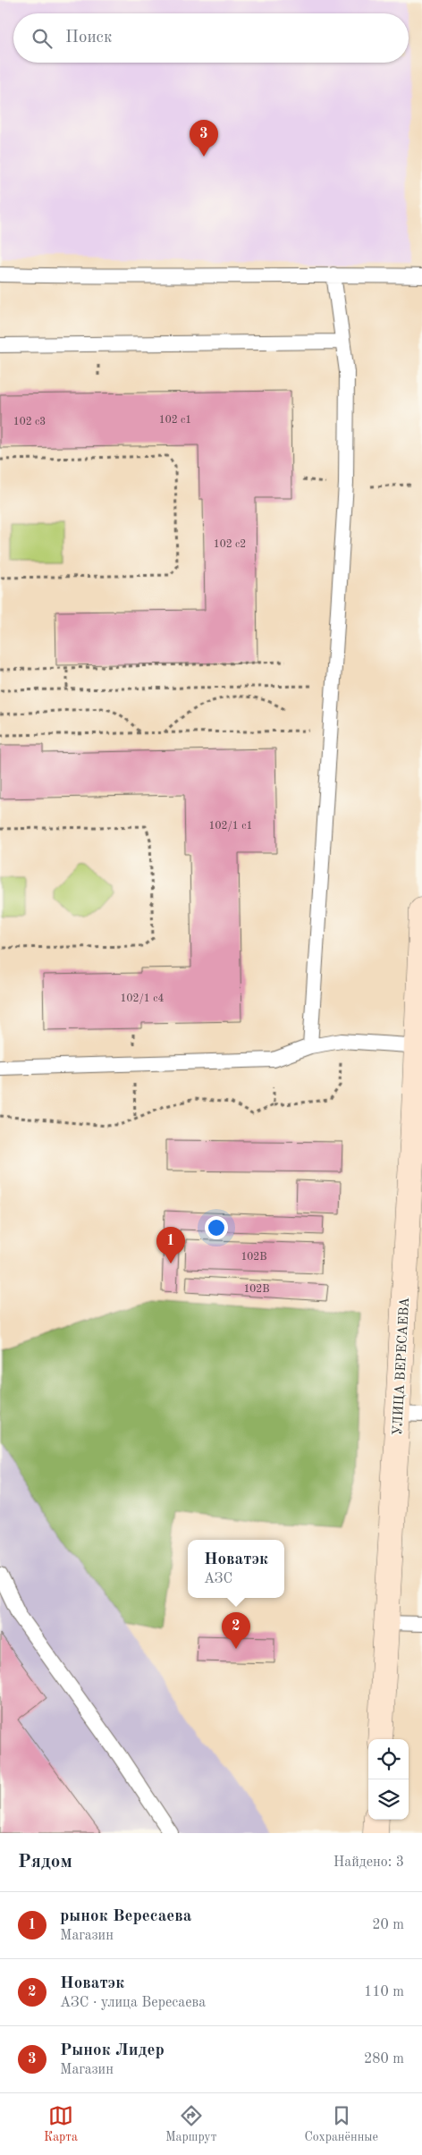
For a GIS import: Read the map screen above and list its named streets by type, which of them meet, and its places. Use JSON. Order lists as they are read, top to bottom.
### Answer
{
  "streets": {
    "main road": ["УЛИЦА ВЕРЕСАЕВА"]
  },
  "house_numbers": [
    "102 с1",
    "102 с3",
    "102 c2",
    "102/1 с1",
    "102/1 с4",
    "102В",
    "102В"
  ],
  "page": {
    "search": "Поиск",
    "pins": ["3", "1", "2"],
    "popup": ["Новатэк", "АЗС"],
    "heading": ["Рядом", "Найдено: 3"],
    "list": [
      {
        "mark": "1",
        "name": "рынок Вересаева",
        "note": "Магазин",
        "value": "20 m"
      },
      {
        "mark": "2",
        "name": "Новатэк",
        "note": "АЗС · улица Вересаева",
        "value": "110 m"
      },
      {
        "mark": "3",
        "name": "Рынок Лидер",
        "note": "Магазин",
        "value": "280 m"
      }
    ],
    "nav": ["Карта", "Маршрут", "Сохранённые"]
  }
}
